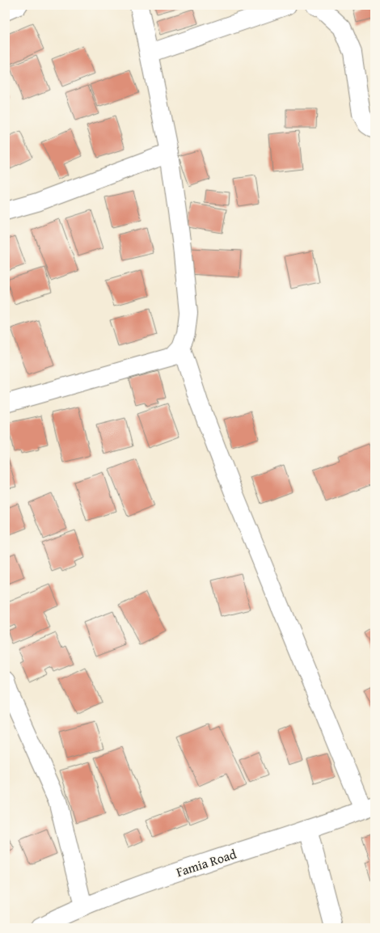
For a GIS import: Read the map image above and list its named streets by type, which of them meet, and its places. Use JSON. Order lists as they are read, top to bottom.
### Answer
{
  "streets": {
    "street": ["Famia Road"]
  }
}
